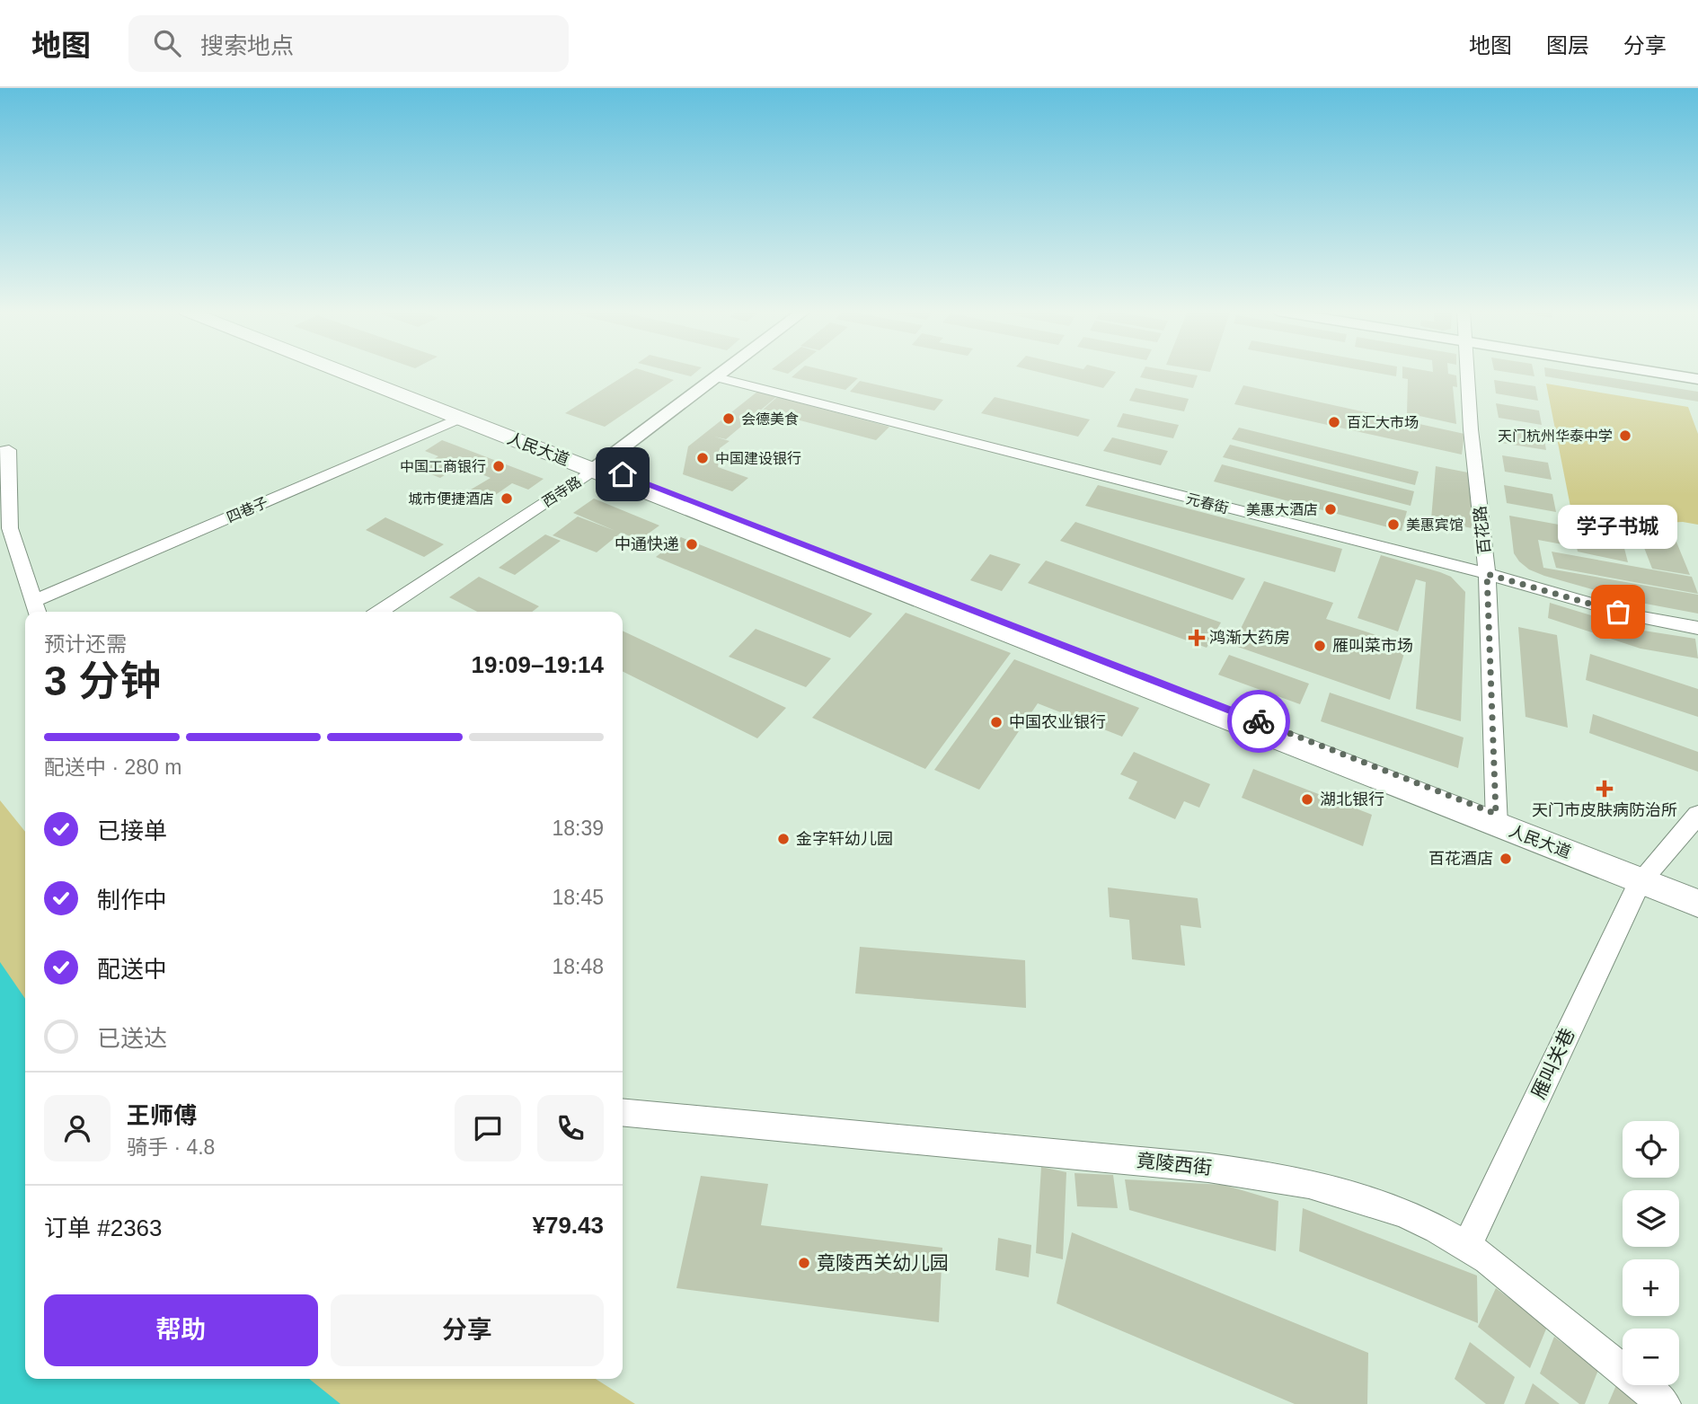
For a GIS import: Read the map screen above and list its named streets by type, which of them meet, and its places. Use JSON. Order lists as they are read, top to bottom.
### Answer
{
  "streets": {
    "main road": ["人民大道"],
    "street": [
      "西寺路",
      "元春街",
      "四巷子",
      "百花路",
      "雁叫关巷",
      "竟陵西街"
    ]
  },
  "crossings": [
    ["人民大道", "西寺路"],
    ["人民大道", "四巷子"],
    ["人民大道", "百花路"],
    ["人民大道", "雁叫关巷"],
    ["西寺路", "元春街"],
    ["元春街", "百花路"],
    ["雁叫关巷", "竟陵西街"]
  ],
  "places": {
    "other": [
      "会德美食",
      "百汇大市场",
      "天门杭州华泰中学",
      "中国建设银行",
      "中国工商银行",
      "城市便捷酒店",
      "美惠大酒店",
      "美惠宾馆",
      "中通快递",
      "学子书城",
      "雁叫菜市场",
      "中国农业银行",
      "湖北银行",
      "金字轩幼儿园",
      "百花酒店",
      "竟陵西关幼儿园"
    ],
    "health": ["鸿渐大药房", "天门市皮肤病防治所"]
  },
  "page": {
    "header": "地图",
    "search": "搜索地点",
    "nav": ["地图", "图层", "分享"],
    "bubble": "学子书城",
    "heading": ["3 分钟", "预计还需", "19:09–19:14"],
    "panel": [
      "王师傅",
      "骑手 · 4.8",
      "订单 #2363",
      "¥79.43"
    ],
    "bar": "配送中 · 280 m",
    "list": [
      ["已接单", "18:39"],
      ["制作中", "18:45"],
      ["配送中", "18:48"],
      "已送达"
    ],
    "map_buttons": ["+", "−"],
    "buttons": ["帮助", "分享"]
  }
}
